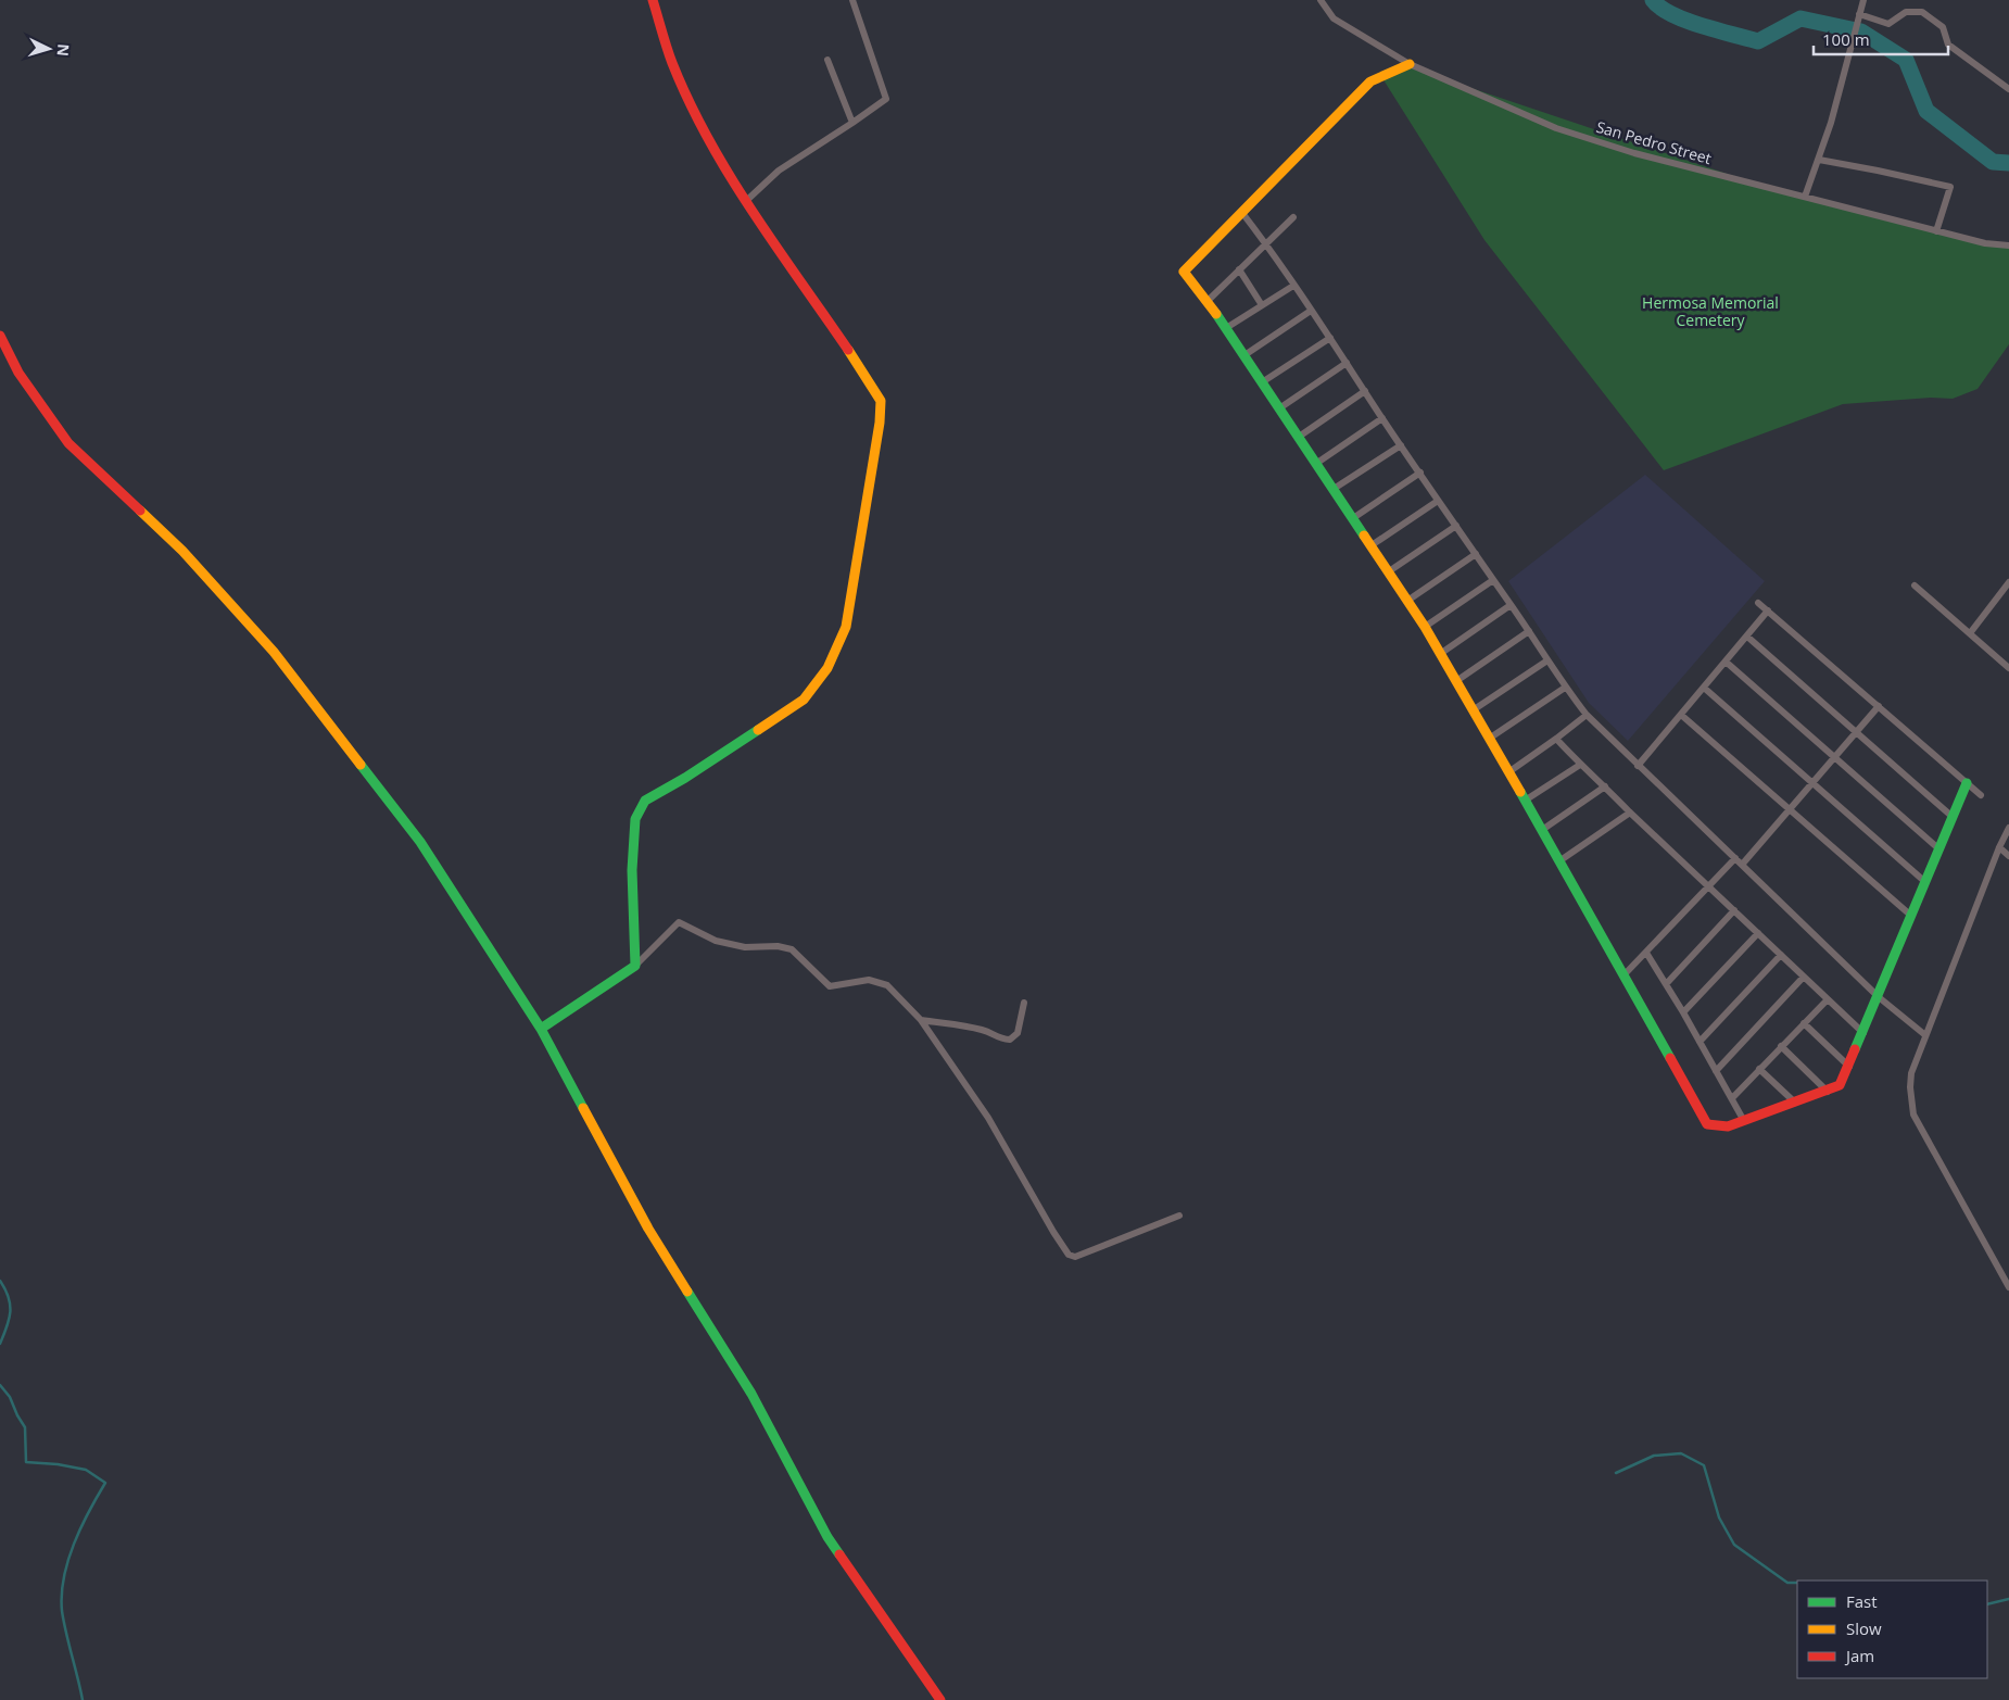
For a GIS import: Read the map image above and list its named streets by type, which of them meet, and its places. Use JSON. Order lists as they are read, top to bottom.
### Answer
{
  "streets": {
    "street": ["San Pedro Street"]
  },
  "parks": ["Hermosa Memorial Cemetery"],
  "legend": ["Fast", "Slow", "Jam"],
  "scale_bar": "100 m",
  "north": "right"
}
